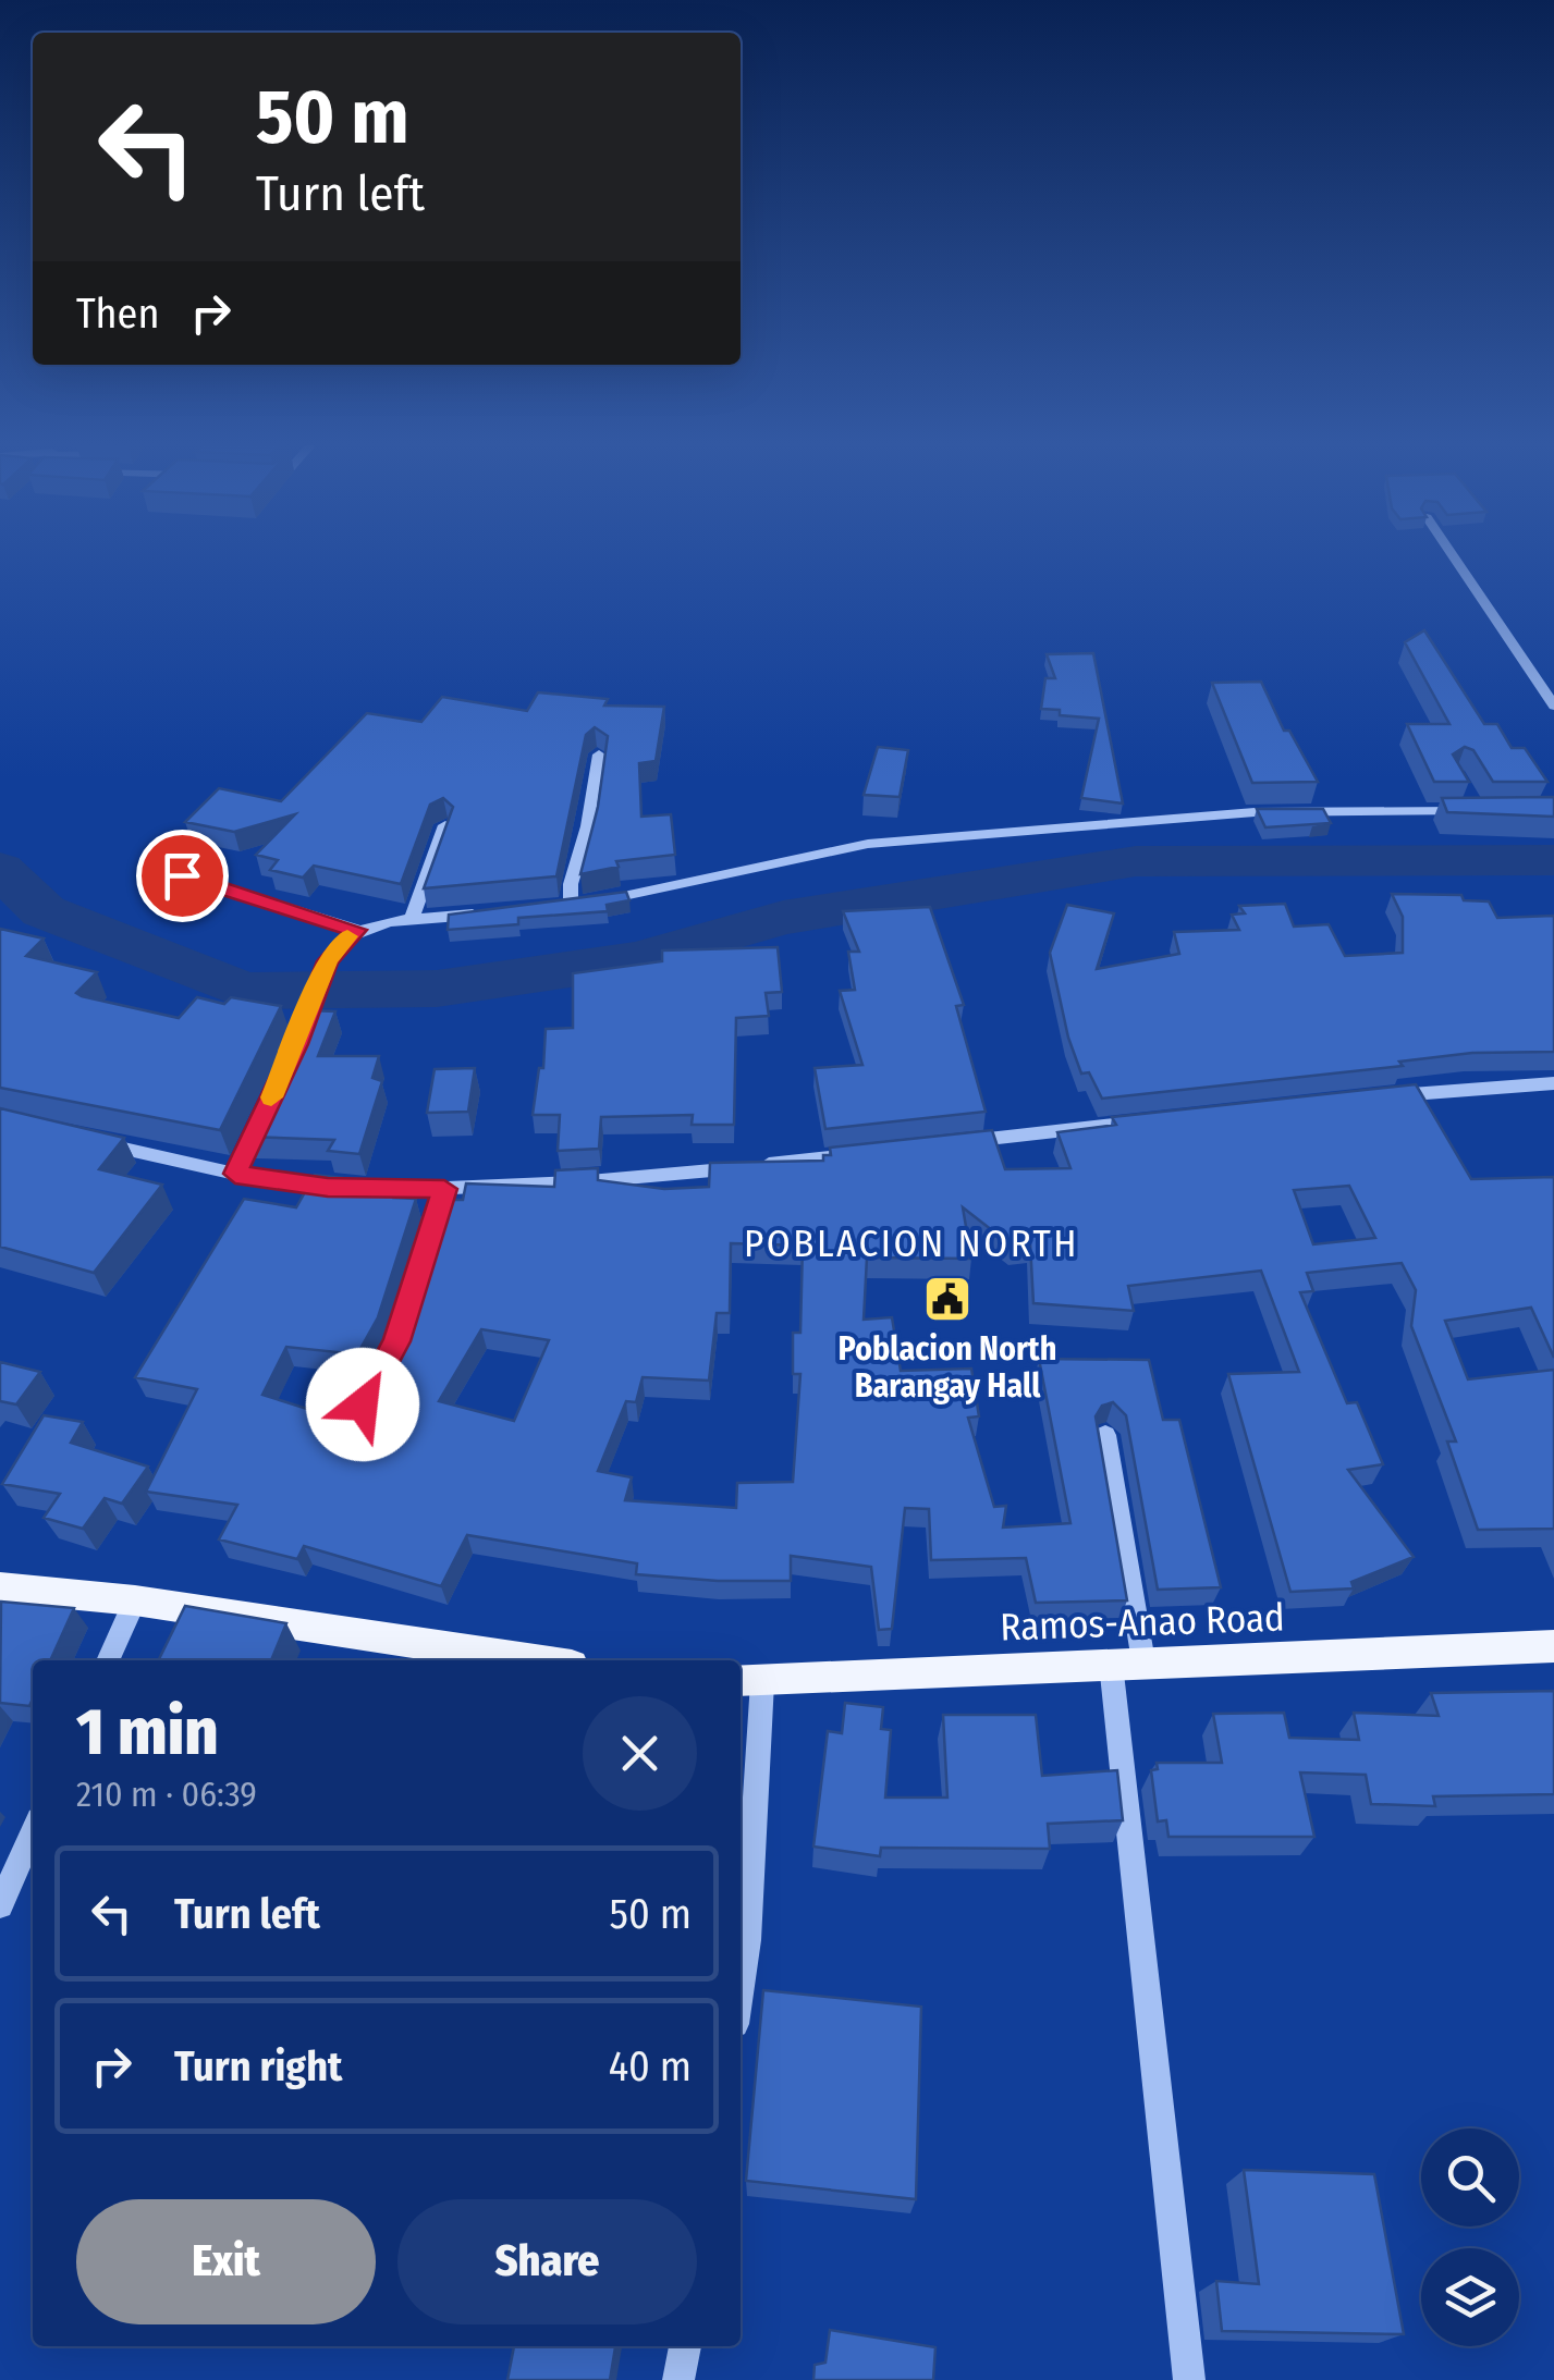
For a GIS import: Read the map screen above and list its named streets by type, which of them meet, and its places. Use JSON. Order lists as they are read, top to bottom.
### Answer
{
  "streets": {
    "main road": ["Ramos-Anao Road"]
  },
  "districts": ["POBLACION NORTH"],
  "places": {
    "public building": ["Poblacion North Barangay Hall"]
  },
  "page": {
    "turn": ["50 m", "Turn left"],
    "then": "Then",
    "heading": ["1 min", "210 m · 06:39"],
    "list": [
      {
        "name": "Turn left",
        "value": "50 m"
      },
      {
        "name": "Turn right",
        "value": "40 m"
      }
    ],
    "buttons": ["Exit", "Share"]
  }
}
